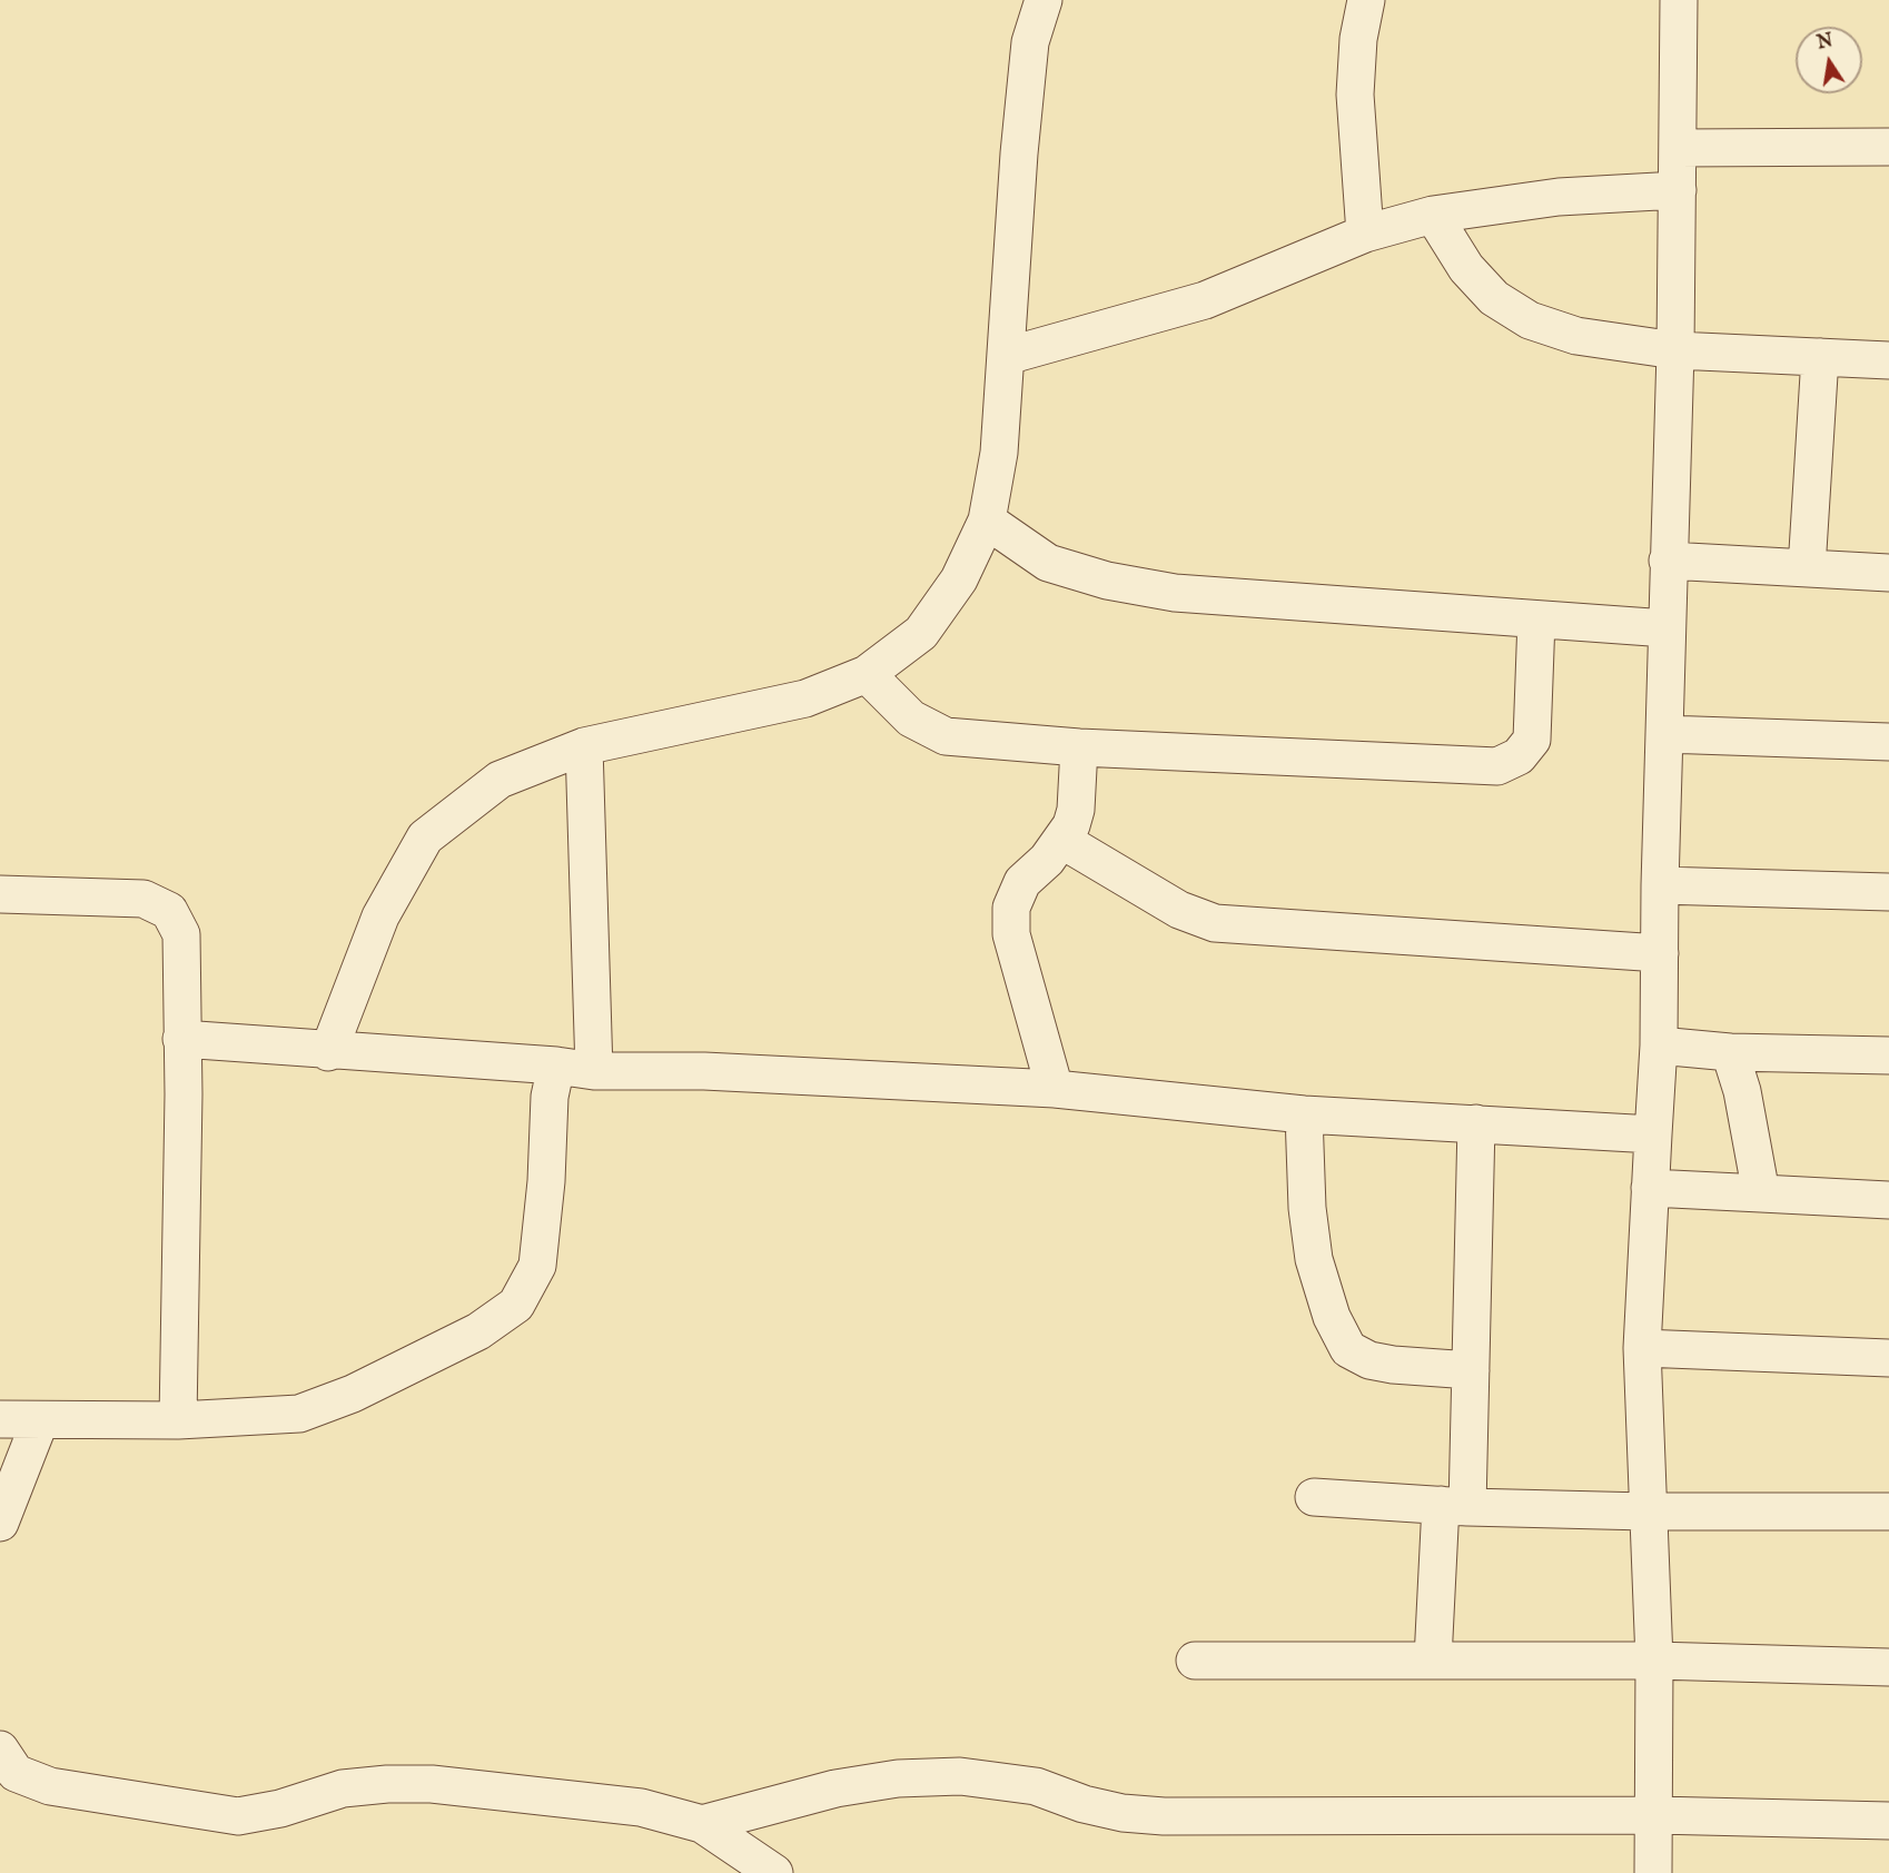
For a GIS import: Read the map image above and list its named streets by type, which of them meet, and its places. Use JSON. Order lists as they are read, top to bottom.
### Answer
{
  "north": "top"
}
